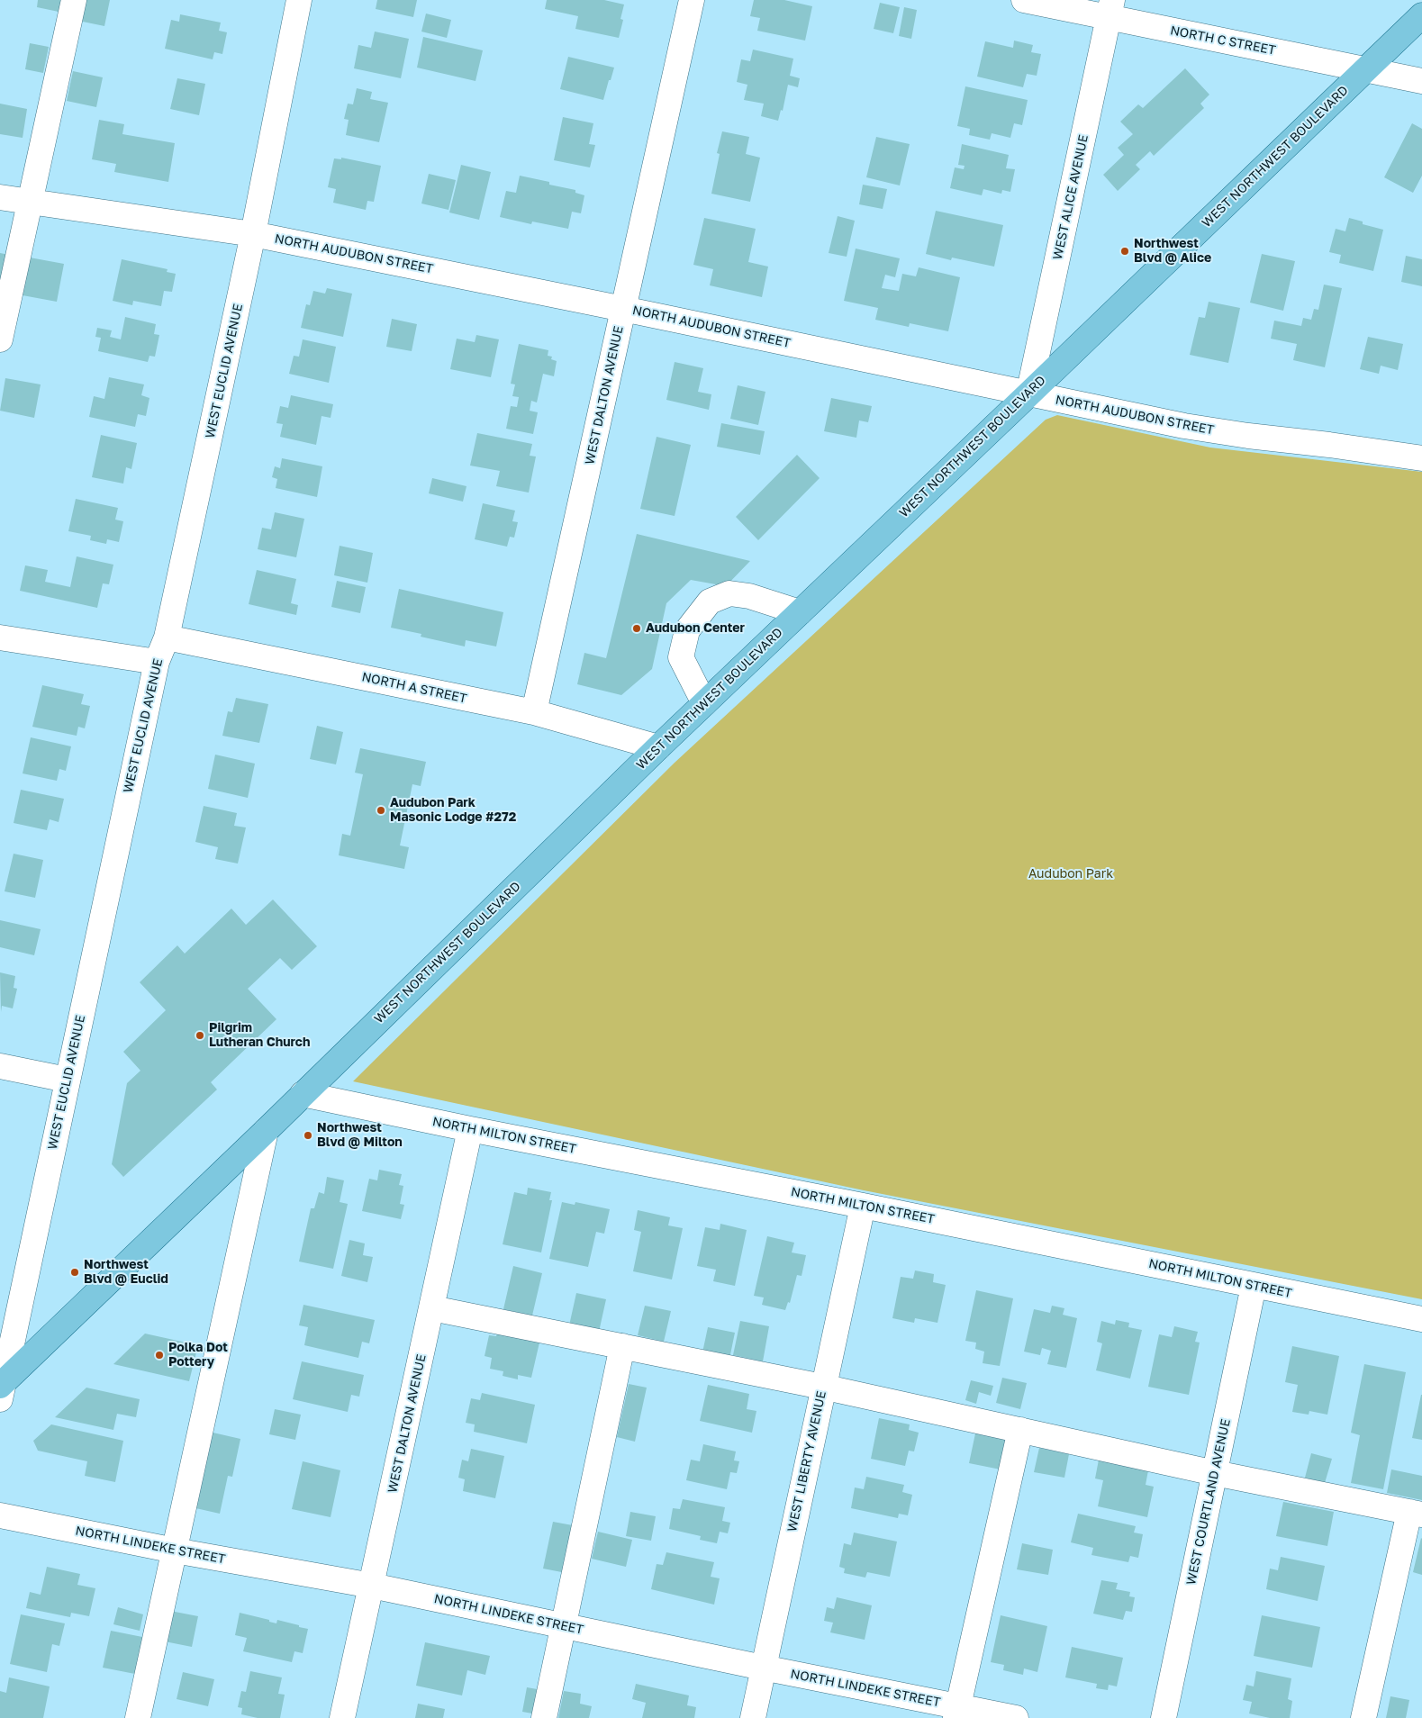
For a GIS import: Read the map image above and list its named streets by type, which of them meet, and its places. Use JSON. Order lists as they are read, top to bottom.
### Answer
{
  "streets": {
    "main road": ["WEST NORTHWEST BOULEVARD"],
    "street": [
      "NORTH C STREET",
      "WEST ALICE AVENUE",
      "NORTH AUDUBON STREET",
      "WEST EUCLID AVENUE",
      "WEST DALTON AVENUE",
      "NORTH A STREET",
      "NORTH MILTON STREET",
      "WEST LIBERTY AVENUE",
      "WEST COURTLAND AVENUE",
      "NORTH LINDEKE STREET"
    ]
  },
  "crossings": [
    ["NORTH C STREET", "WEST NORTHWEST BOULEVARD"],
    ["NORTH C STREET", "WEST ALICE AVENUE"],
    ["WEST NORTHWEST BOULEVARD", "WEST ALICE AVENUE"],
    ["WEST NORTHWEST BOULEVARD", "NORTH AUDUBON STREET"],
    ["WEST NORTHWEST BOULEVARD", "WEST EUCLID AVENUE"],
    ["WEST NORTHWEST BOULEVARD", "NORTH A STREET"],
    ["WEST NORTHWEST BOULEVARD", "NORTH MILTON STREET"],
    ["WEST ALICE AVENUE", "NORTH AUDUBON STREET"],
    ["NORTH AUDUBON STREET", "WEST EUCLID AVENUE"],
    ["NORTH AUDUBON STREET", "WEST DALTON AVENUE"],
    ["WEST EUCLID AVENUE", "NORTH A STREET"],
    ["WEST DALTON AVENUE", "NORTH A STREET"],
    ["WEST DALTON AVENUE", "NORTH MILTON STREET"],
    ["WEST DALTON AVENUE", "NORTH LINDEKE STREET"],
    ["NORTH MILTON STREET", "WEST LIBERTY AVENUE"],
    ["NORTH MILTON STREET", "WEST COURTLAND AVENUE"],
    ["WEST LIBERTY AVENUE", "NORTH LINDEKE STREET"]
  ],
  "parks": ["Audubon Park"],
  "places": [
    "Northwest Blvd @ Alice",
    "Audubon Center",
    "Audubon Park Masonic Lodge #272",
    "Pilgrim Lutheran Church",
    "Northwest Blvd @ Milton",
    "Northwest Blvd @ Euclid",
    "Polka Dot Pottery"
  ]
}
